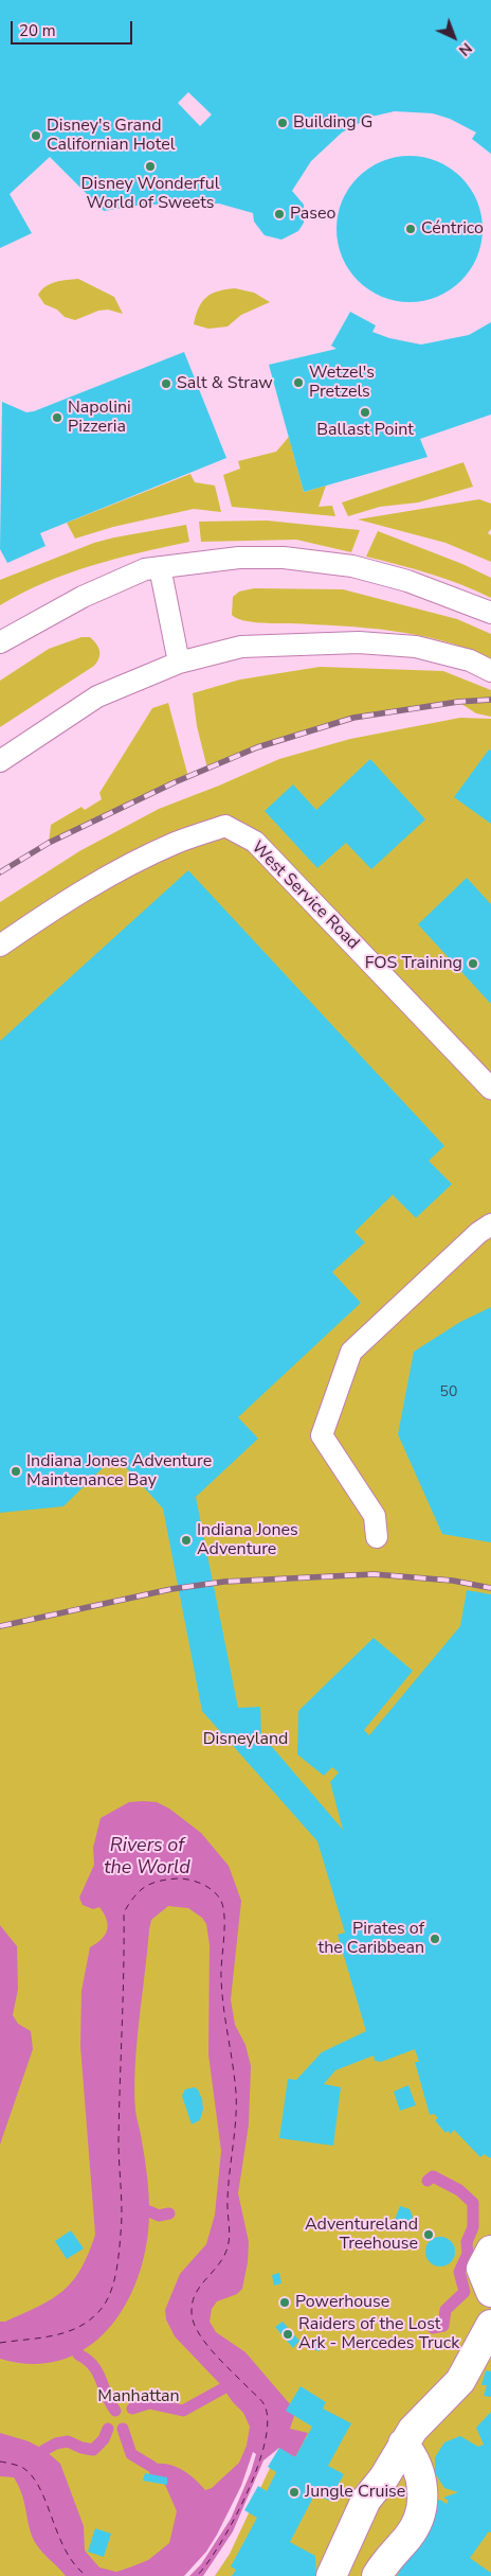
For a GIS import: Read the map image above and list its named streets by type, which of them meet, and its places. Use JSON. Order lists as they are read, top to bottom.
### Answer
{
  "streets": {
    "lane": ["West Service Road"]
  },
  "water": ["Rivers of the World"],
  "parks": ["Disneyland", "Manhattan"],
  "places": [
    "Building G",
    "Disney's Grand Californian Hotel",
    "Disney Wonderful World of Sweets",
    "Paseo",
    "Céntrico",
    "Wetzel's Pretzels",
    "Salt & Straw",
    "Ballast Point",
    "Napolini Pizzeria",
    "FOS Training",
    "Indiana Jones Adventure Maintenance Bay",
    "Indiana Jones Adventure",
    "Pirates of the Caribbean",
    "Adventureland Treehouse",
    "Powerhouse",
    "Raiders of the Lost Ark - Mercedes Truck",
    "Jungle Cruise"
  ],
  "house_numbers": ["50"],
  "scale_bar": "20 m",
  "north": "bottom right"
}
